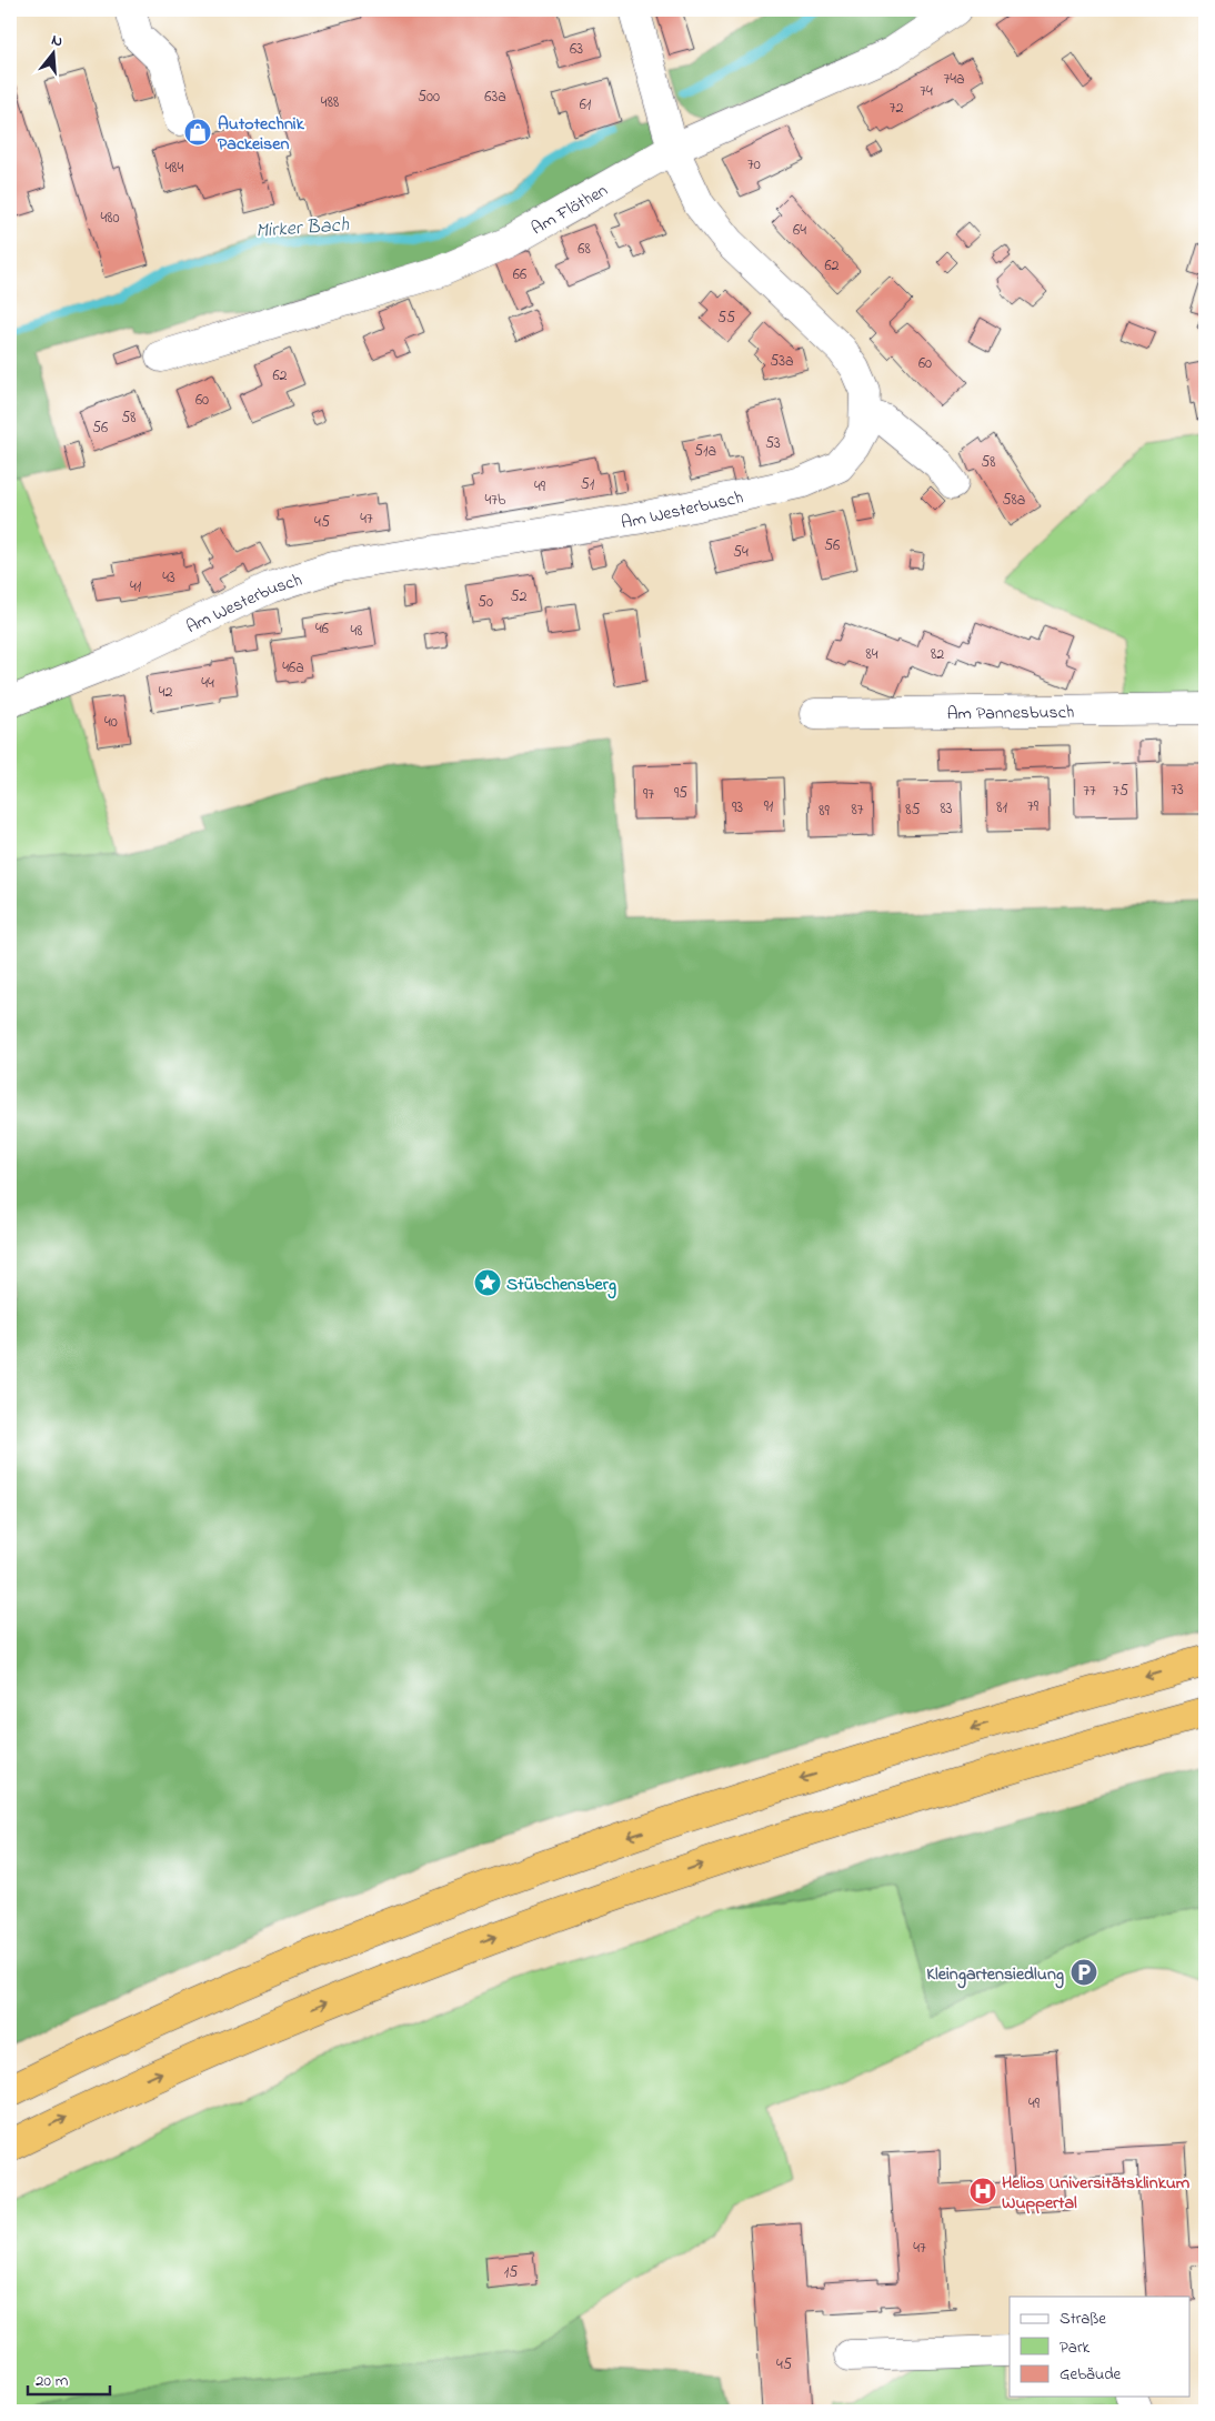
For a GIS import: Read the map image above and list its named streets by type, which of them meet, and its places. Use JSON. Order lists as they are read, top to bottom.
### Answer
{
  "streets": {
    "street": ["Am Flöthen", "Am Westerbusch", "Am Pannesbusch"]
  },
  "crossings": [
    ["Am Flöthen", "Am Westerbusch"]
  ],
  "water": ["Mirker Bach"],
  "places": {
    "shop": ["Autotechnik Packeisen"],
    "place": ["Stübchensberg"],
    "parking": ["Kleingartensiedlung"],
    "hospital": ["Helios Universitätsklinkum Wuppertal"]
  },
  "house_numbers": [
    "63",
    "74a",
    "74",
    "500",
    "63a",
    "488",
    "61",
    "72",
    "70",
    "484",
    "480",
    "64",
    "68",
    "62",
    "66",
    "55",
    "53a",
    "60",
    "62",
    "60",
    "58",
    "56",
    "53",
    "51a",
    "58",
    "51",
    "49",
    "47b",
    "58a",
    "47",
    "45",
    "56",
    "54",
    "43",
    "41",
    "52",
    "50",
    "46",
    "48",
    "84",
    "82",
    "46a",
    "44",
    "42",
    "40",
    "73",
    "77",
    "75",
    "95",
    "97",
    "91",
    "79",
    "93",
    "81",
    "83",
    "87",
    "85",
    "89",
    "49",
    "47",
    "15",
    "45"
  ],
  "legend": ["Straße", "Park", "Gebäude"],
  "scale_bar": "20 m",
  "north": "top"
}
